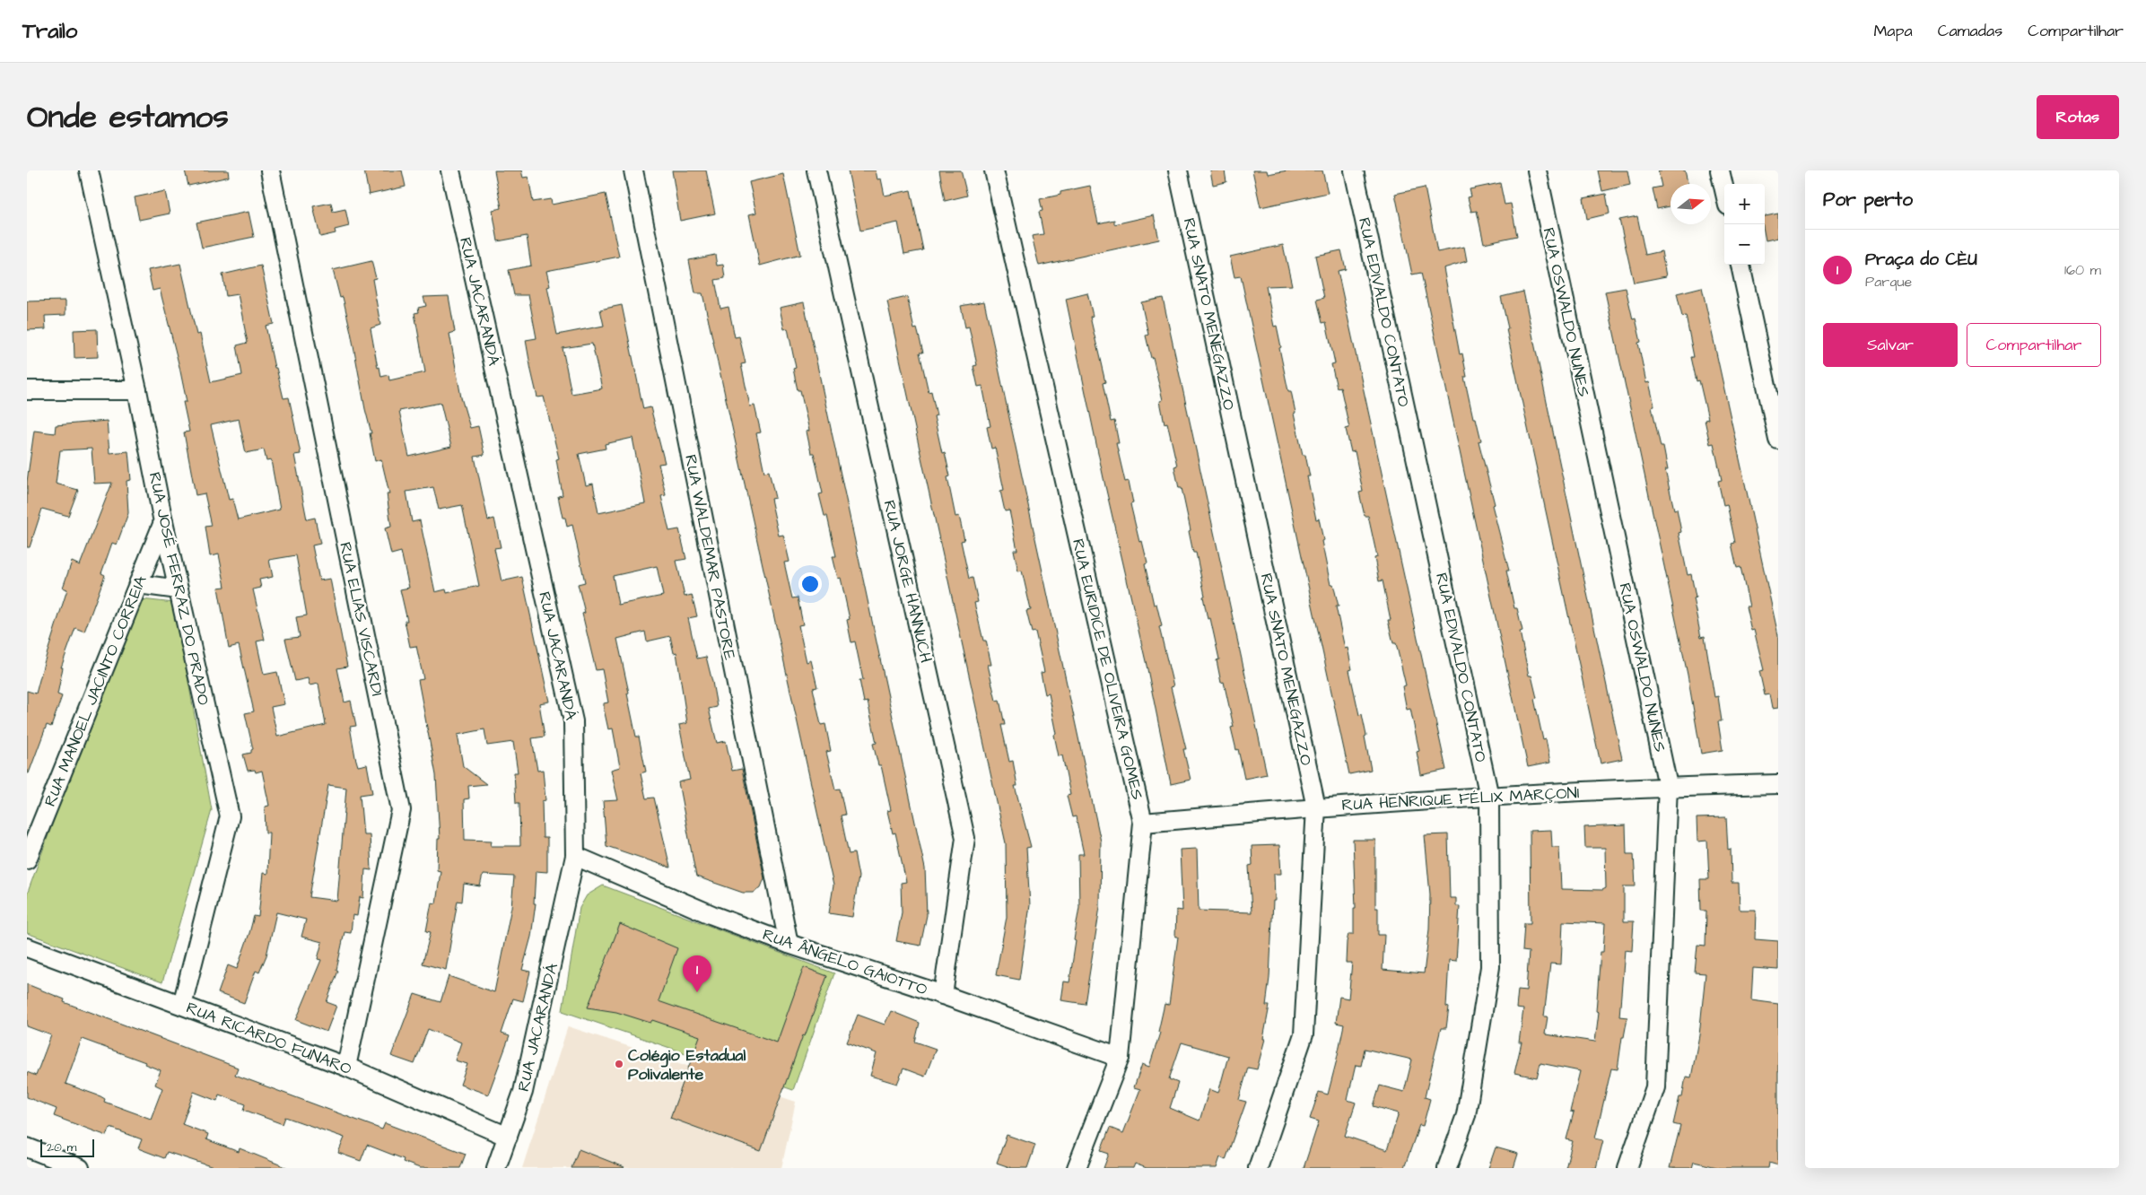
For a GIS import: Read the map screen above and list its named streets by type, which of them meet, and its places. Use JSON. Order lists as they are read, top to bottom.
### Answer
{
  "streets": {
    "street": [
      "RUA JACARANDÁ",
      "RUA EDIVALDO CONTATO",
      "RUA OSWALDO NUNES",
      "RUA SNATO MENEGAZZO",
      "RUA WALDEMAR PASTORE",
      "RUA JORGE HANNUCH",
      "RUA JOSÉ FERRAZ DO PRADO",
      "RUA ELIAS VISCARDI",
      "RUA EURIDICE DE OLIVEIRA GOMES",
      "RUA MANOEL JACINTO CORREIA",
      "RUA HENRIQUE FÉLIX MARÇONI",
      "RUA ÂNGELO GAIOTTO",
      "RUA RICARDO FUNARO"
    ]
  },
  "crossings": [
    ["RUA JACARANDÁ", "RUA ÂNGELO GAIOTTO"],
    ["RUA JACARANDÁ", "RUA RICARDO FUNARO"],
    ["RUA EDIVALDO CONTATO", "RUA HENRIQUE FÉLIX MARÇONI"],
    ["RUA OSWALDO NUNES", "RUA HENRIQUE FÉLIX MARÇONI"],
    ["RUA SNATO MENEGAZZO", "RUA HENRIQUE FÉLIX MARÇONI"],
    ["RUA WALDEMAR PASTORE", "RUA ÂNGELO GAIOTTO"],
    ["RUA JORGE HANNUCH", "RUA ÂNGELO GAIOTTO"],
    ["RUA JOSÉ FERRAZ DO PRADO", "RUA MANOEL JACINTO CORREIA"],
    ["RUA JOSÉ FERRAZ DO PRADO", "RUA RICARDO FUNARO"],
    ["RUA ELIAS VISCARDI", "RUA RICARDO FUNARO"],
    ["RUA EURIDICE DE OLIVEIRA GOMES", "RUA HENRIQUE FÉLIX MARÇONI"],
    ["RUA EURIDICE DE OLIVEIRA GOMES", "RUA ÂNGELO GAIOTTO"]
  ],
  "places": ["Colégio Estadual Polivalente"],
  "scale_bar": "20 m",
  "north": "right",
  "page": {
    "header": "Trailo",
    "nav": ["Mapa", "Camadas", "Compartilhar"],
    "title": "Onde estamos",
    "buttons": [
      "Rotas",
      ["Salvar", "Compartilhar"]
    ],
    "heading": "Por perto",
    "map_buttons": ["+", "−"],
    "list": [
      {
        "mark": "1",
        "name": "Praça do CÈU",
        "note": "Parque",
        "value": "160 m"
      }
    ],
    "pins": "1",
    "scale": "20 m"
  }
}
